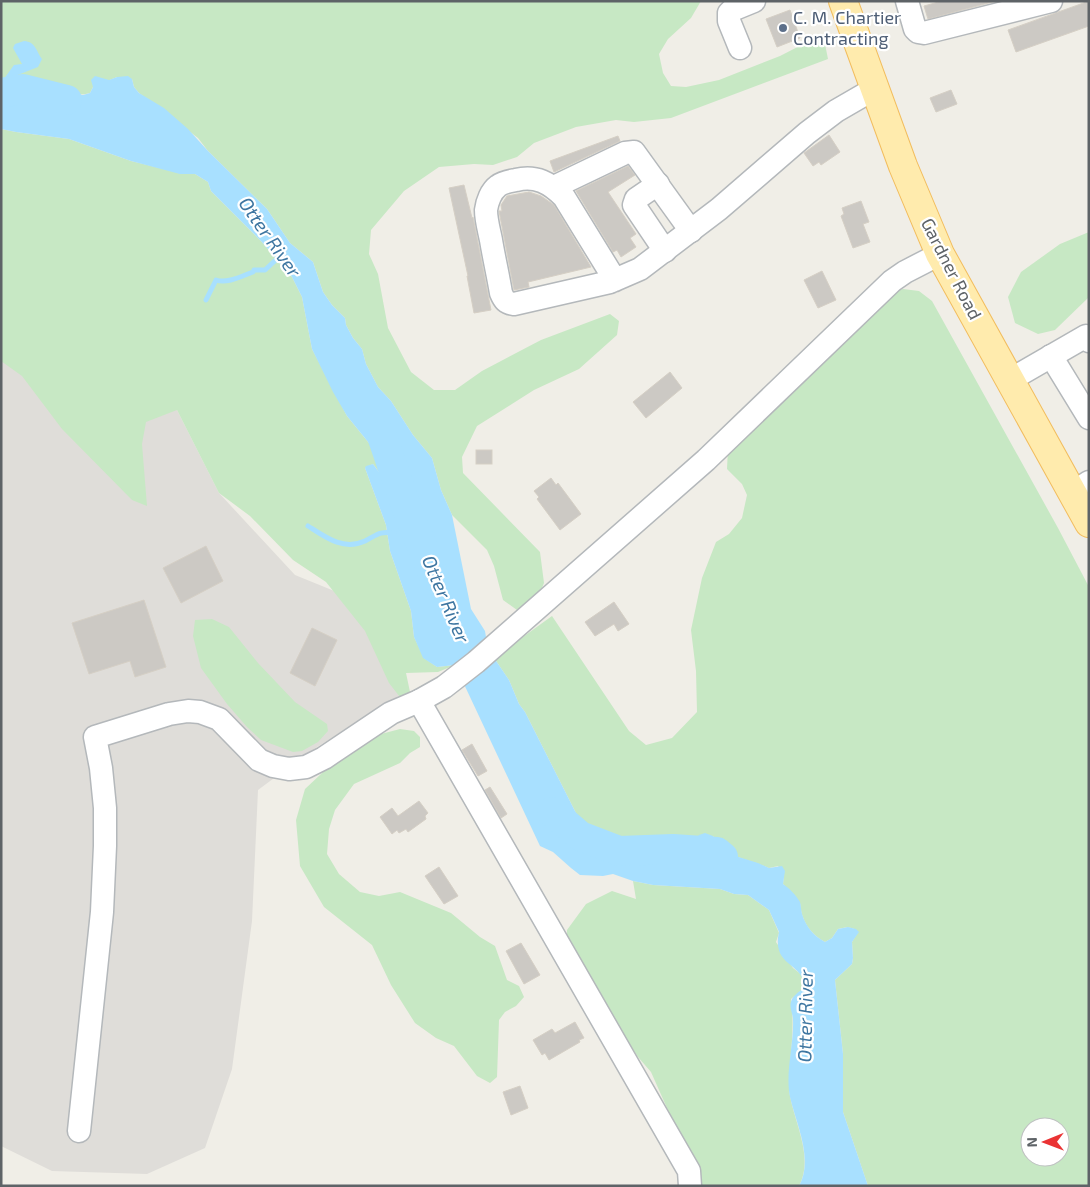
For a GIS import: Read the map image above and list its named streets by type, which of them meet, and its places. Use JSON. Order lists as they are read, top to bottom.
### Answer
{
  "streets": {
    "main road": ["Gardner Road"]
  },
  "water": ["Otter River"],
  "places": ["C. M. Chartier Contracting"],
  "north": "left"
}
